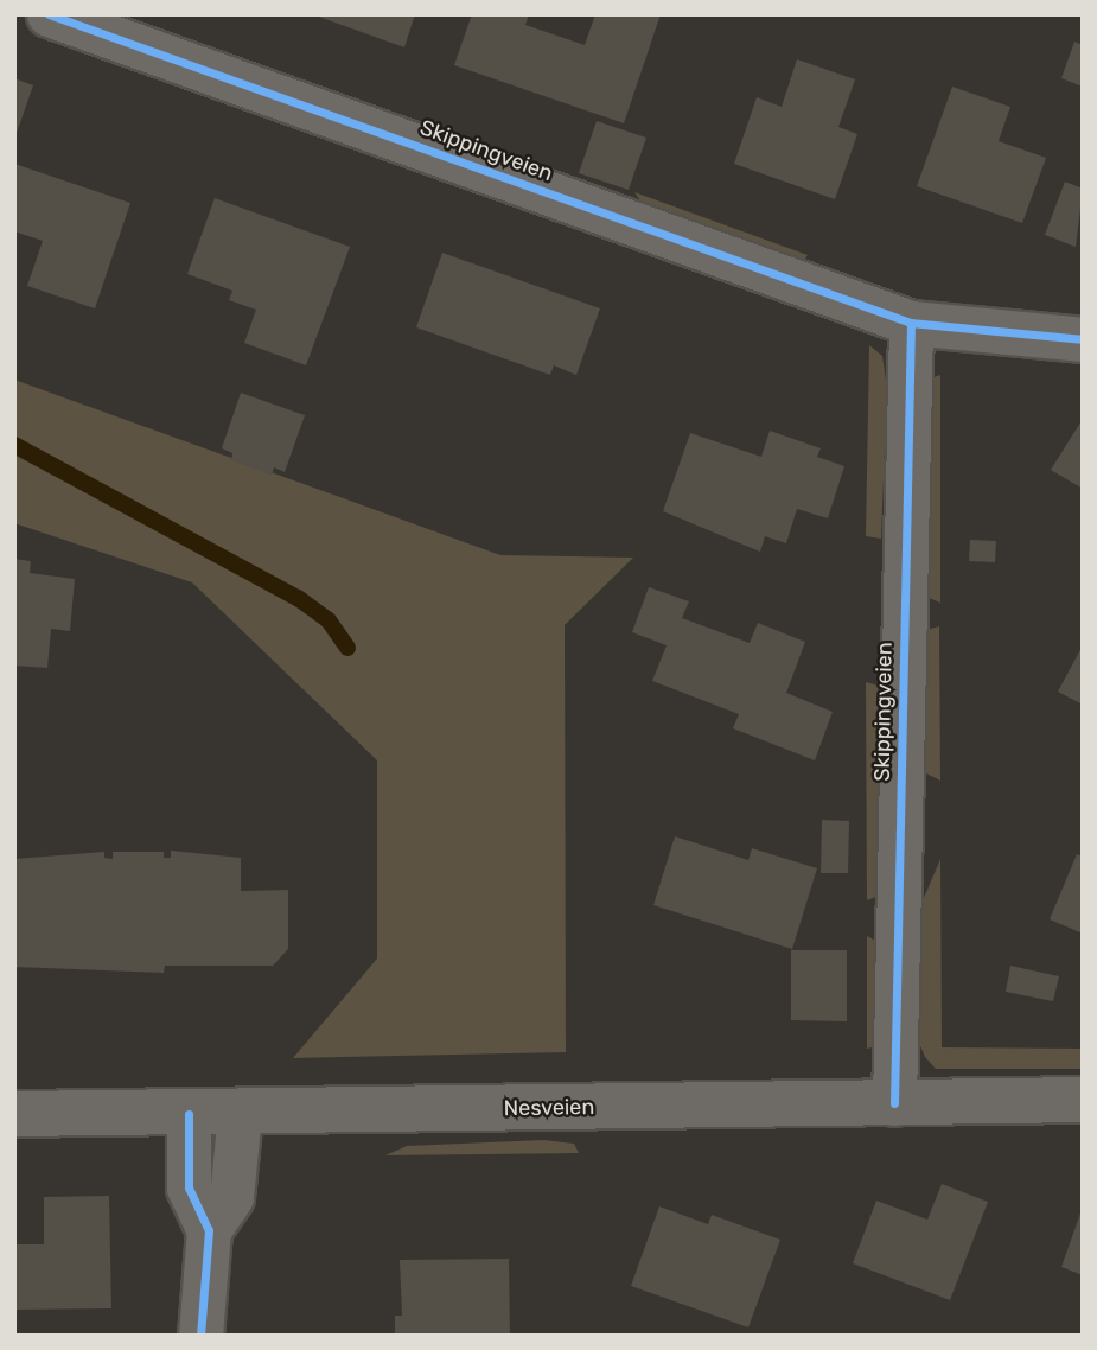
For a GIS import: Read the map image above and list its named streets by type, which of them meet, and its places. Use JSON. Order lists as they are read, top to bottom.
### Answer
{
  "streets": {
    "main road": ["Nesveien"],
    "street": ["Skippingveien"]
  },
  "crossings": [
    ["Skippingveien", "Nesveien"]
  ]
}
